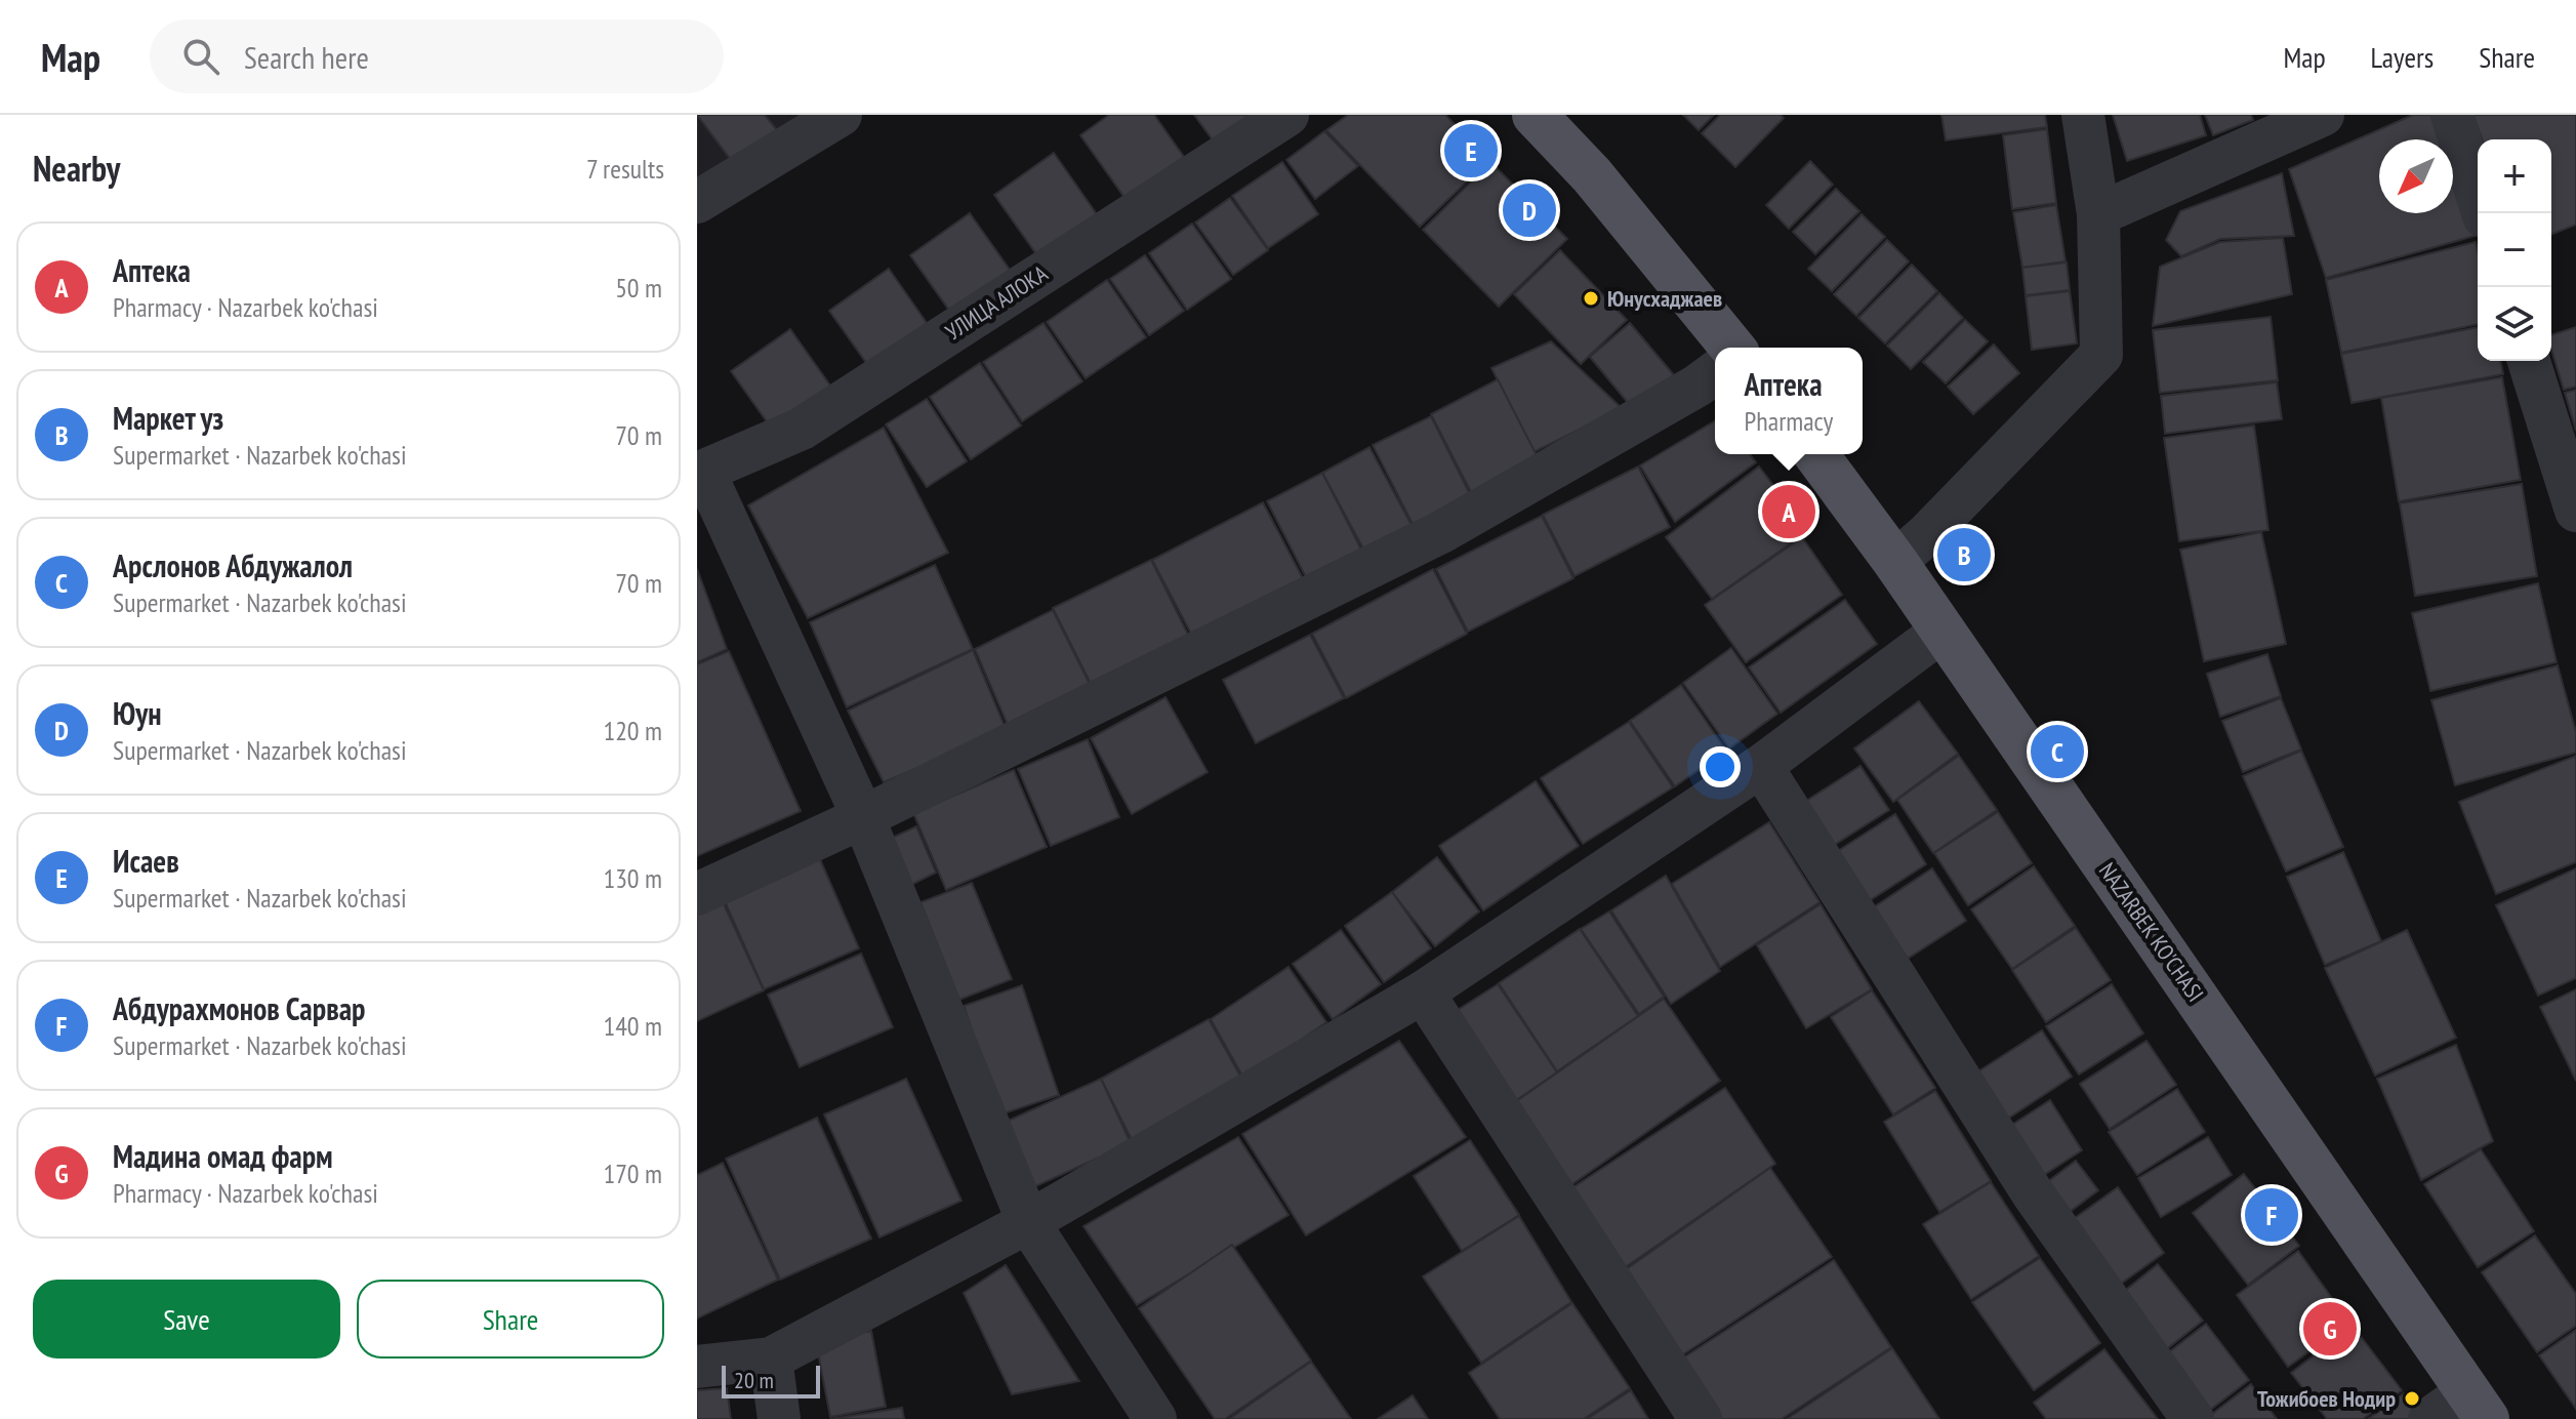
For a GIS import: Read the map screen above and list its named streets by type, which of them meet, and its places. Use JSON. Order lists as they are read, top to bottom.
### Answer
{
  "streets": {
    "main road": ["NAZARBEK KO'CHASI"],
    "street": ["УЛИЦА АЛОКА"]
  },
  "places": ["Юнусхаджаев", "Тожибоев Нодир"],
  "scale_bar": "20 m",
  "north": "bottom left",
  "page": {
    "header": "Map",
    "search": "Search here",
    "nav": ["Map", "Layers", "Share"],
    "heading": ["Nearby", "7 results"],
    "pins": [
      "E",
      "D",
      "A",
      "B",
      "C",
      "F",
      "G"
    ],
    "map_buttons": ["+", "−"],
    "list": [
      {
        "mark": "A",
        "name": "Аптека",
        "note": "Pharmacy · Nazarbek ko'chasi",
        "value": "50 m"
      },
      {
        "mark": "B",
        "name": "Маркет уз",
        "note": "Supermarket · Nazarbek ko'chasi",
        "value": "70 m"
      },
      {
        "mark": "C",
        "name": "Арслонов Абдужалол",
        "note": "Supermarket · Nazarbek ko'chasi",
        "value": "70 m"
      },
      {
        "mark": "D",
        "name": "Юун",
        "note": "Supermarket · Nazarbek ko'chasi",
        "value": "120 m"
      },
      {
        "mark": "E",
        "name": "Исаев",
        "note": "Supermarket · Nazarbek ko'chasi",
        "value": "130 m"
      },
      {
        "mark": "F",
        "name": "Абдурахмонов Сарвар",
        "note": "Supermarket · Nazarbek ko'chasi",
        "value": "140 m"
      },
      {
        "mark": "G",
        "name": "Мадина омад фарм",
        "note": "Pharmacy · Nazarbek ko'chasi",
        "value": "170 m"
      }
    ],
    "popup": ["Аптека", "Pharmacy"],
    "buttons": ["Save", "Share"],
    "scale": "20 m"
  }
}
